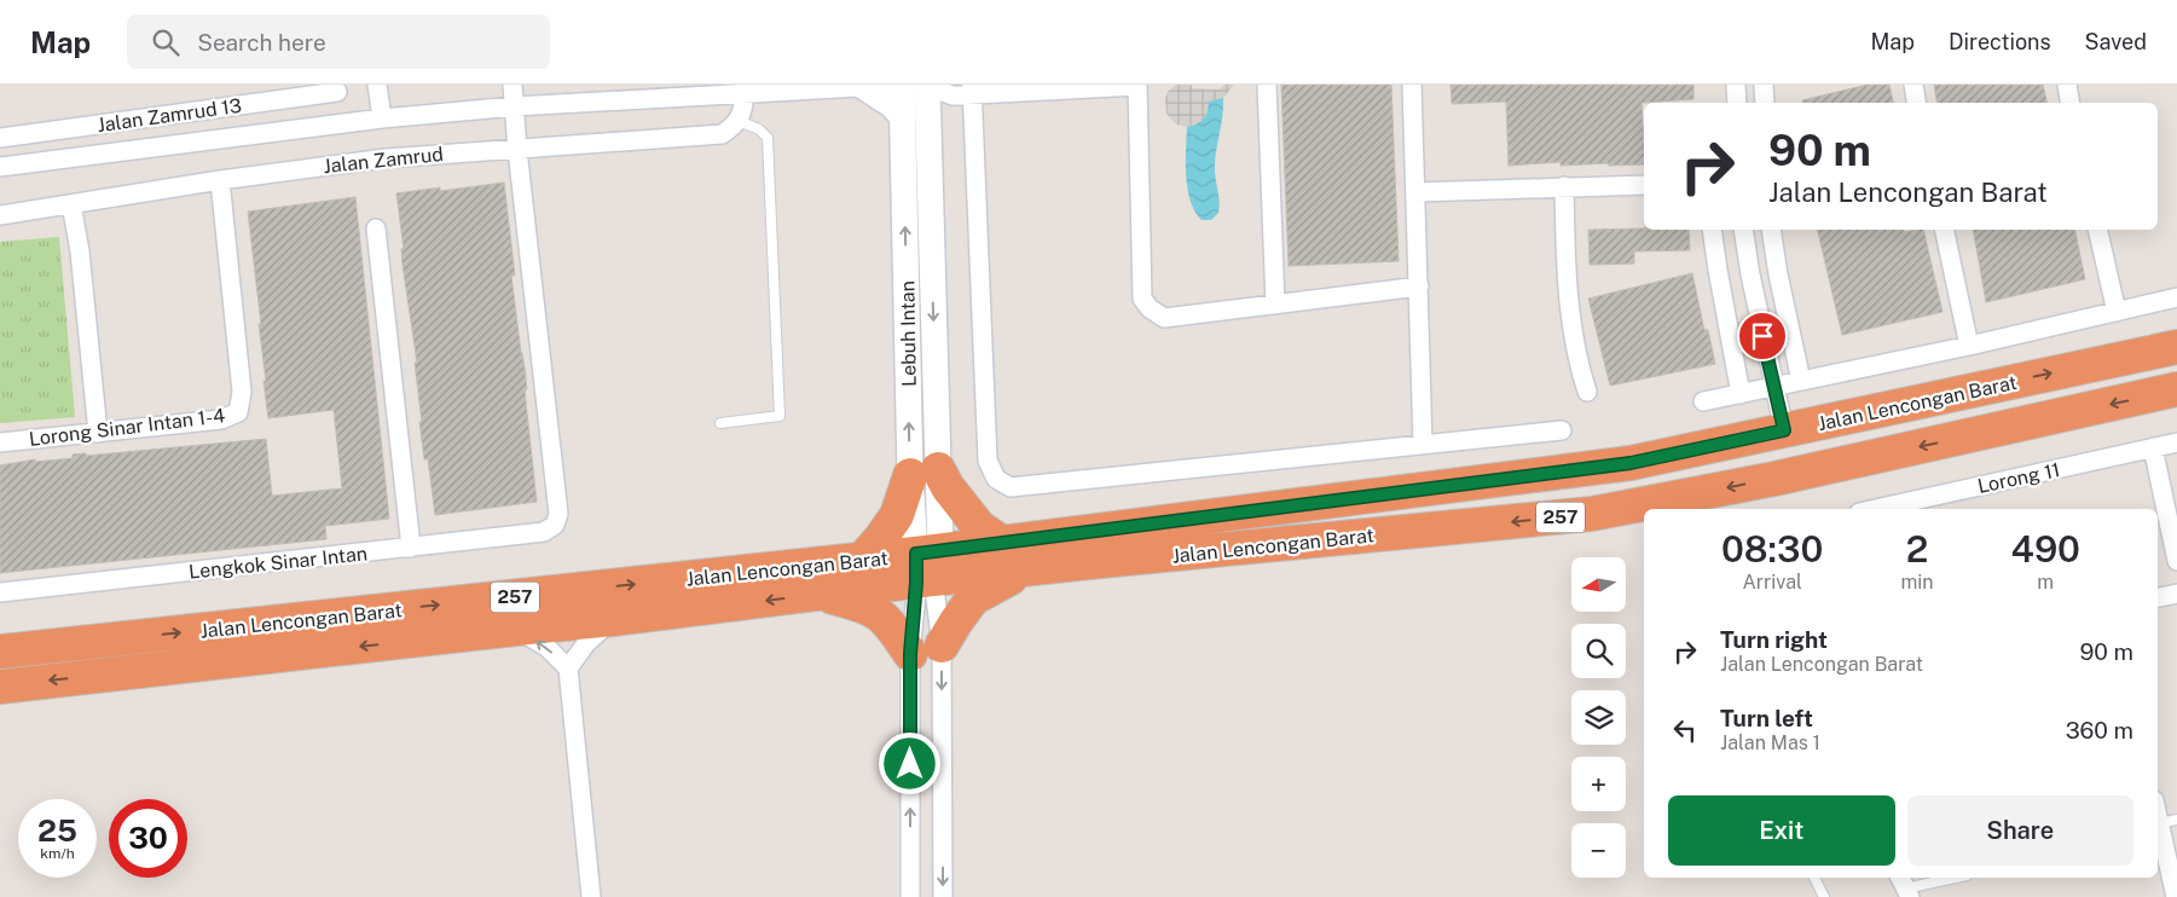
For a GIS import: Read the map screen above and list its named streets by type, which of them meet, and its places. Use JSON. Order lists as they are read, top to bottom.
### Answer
{
  "streets": {
    "highway": ["Jalan Lencongan Barat", "257"],
    "main road": ["Lebuh Intan"],
    "street": [
      "Jalan Zamrud 13",
      "Jalan Zamrud",
      "Lorong Sinar Intan 1-4",
      "Lorong 11",
      "Lengkok Sinar Intan"
    ]
  },
  "crossings": [
    ["Jalan Zamrud", "Lorong Sinar Intan 1-4"],
    ["Jalan Zamrud", "Lengkok Sinar Intan"],
    ["Lebuh Intan", "Jalan Lencongan Barat"]
  ],
  "north": "left",
  "page": {
    "header": "Map",
    "search": "Search here",
    "nav": ["Map", "Directions", "Saved"],
    "turn": ["90 m", "Jalan Lencongan Barat"],
    "eta": [
      "08:30",
      "Arrival",
      "2",
      "min",
      "490",
      "m"
    ],
    "map_buttons": ["+", "−"],
    "list": [
      {
        "name": "Turn right",
        "note": "Jalan Lencongan Barat",
        "value": "90 m"
      },
      {
        "name": "Turn left",
        "note": "Jalan Mas 1",
        "value": "360 m"
      }
    ],
    "buttons": ["Exit", "Share"],
    "speed": "25 km/h",
    "limit": "30"
  }
}
